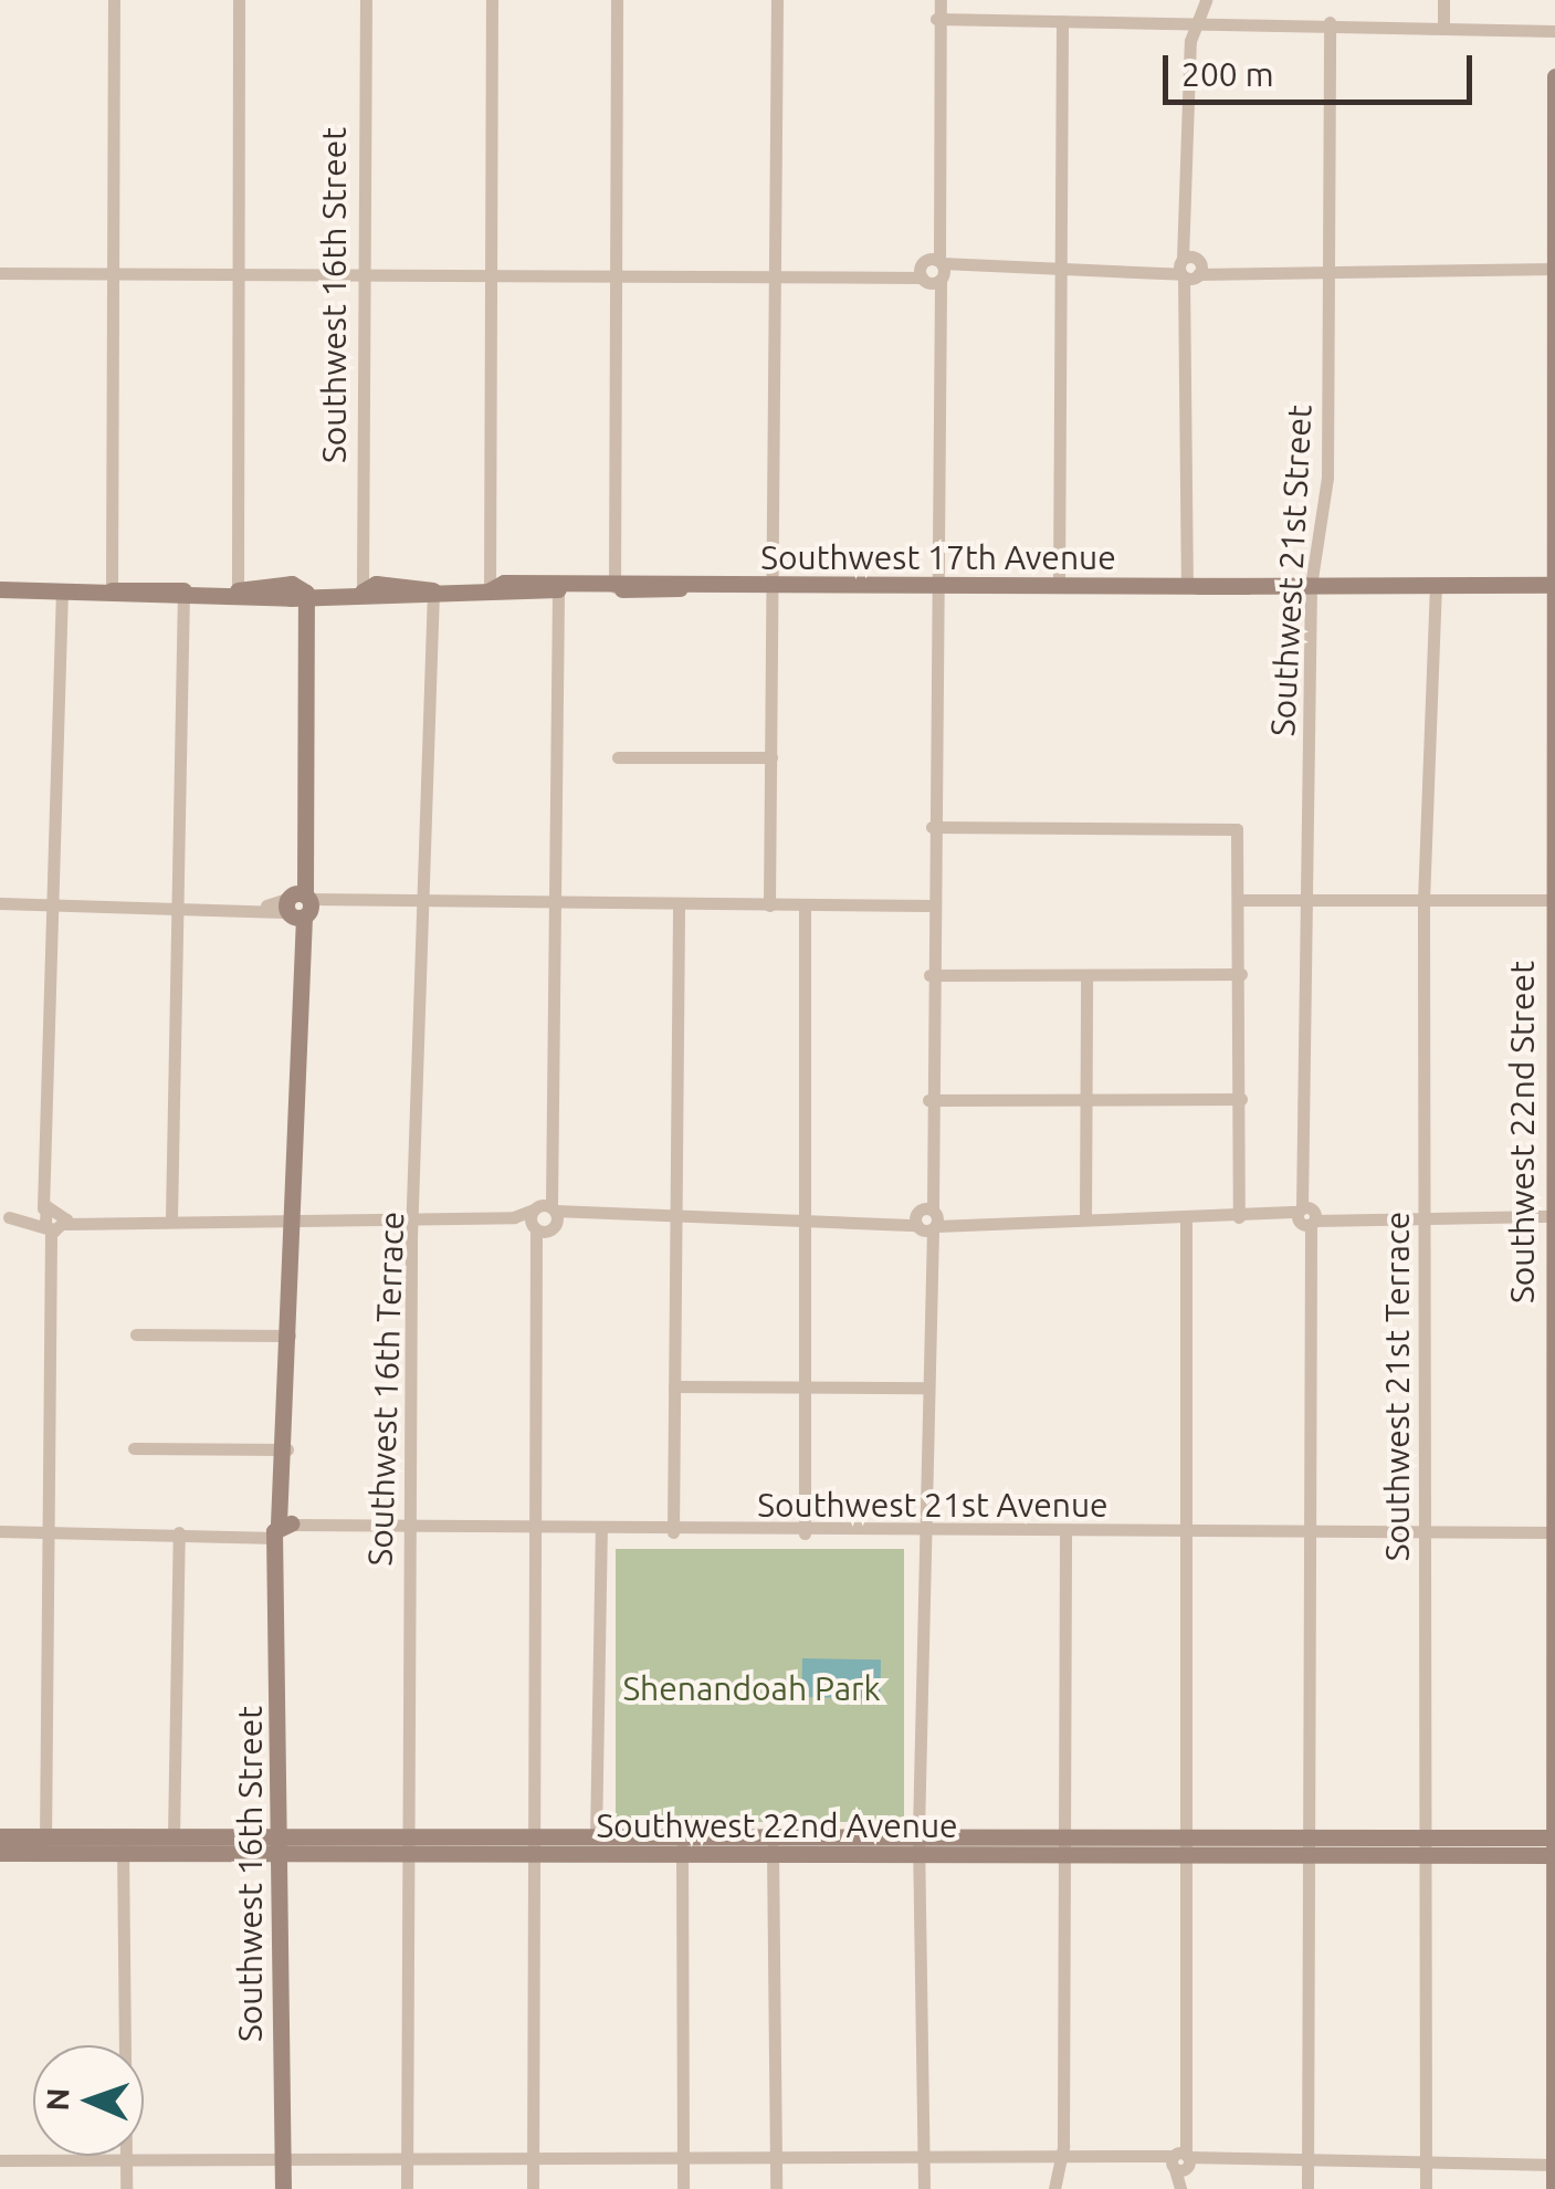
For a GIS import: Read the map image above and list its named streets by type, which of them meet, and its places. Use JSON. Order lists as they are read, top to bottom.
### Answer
{
  "streets": {
    "main road": [
      "Southwest 16th Street",
      "Southwest 17th Avenue",
      "Southwest 22nd Street",
      "Southwest 22nd Avenue"
    ],
    "street": [
      "Southwest 21st Street",
      "Southwest 21st Terrace",
      "Southwest 16th Terrace",
      "Southwest 21st Avenue"
    ]
  },
  "crossings": [
    ["Southwest 16th Street", "Southwest 17th Avenue"],
    ["Southwest 16th Street", "Southwest 21st Avenue"],
    ["Southwest 16th Street", "Southwest 22nd Avenue"],
    ["Southwest 17th Avenue", "Southwest 21st Street"],
    ["Southwest 17th Avenue", "Southwest 22nd Street"],
    ["Southwest 17th Avenue", "Southwest 21st Terrace"],
    ["Southwest 17th Avenue", "Southwest 16th Terrace"],
    ["Southwest 21st Street", "Southwest 21st Avenue"],
    ["Southwest 21st Street", "Southwest 22nd Avenue"],
    ["Southwest 22nd Street", "Southwest 21st Avenue"],
    ["Southwest 22nd Street", "Southwest 22nd Avenue"],
    ["Southwest 21st Terrace", "Southwest 21st Avenue"],
    ["Southwest 21st Terrace", "Southwest 22nd Avenue"],
    ["Southwest 16th Terrace", "Southwest 21st Avenue"],
    ["Southwest 16th Terrace", "Southwest 22nd Avenue"]
  ],
  "parks": ["Shenandoah Park"],
  "scale_bar": "200 m",
  "north": "left"
}
